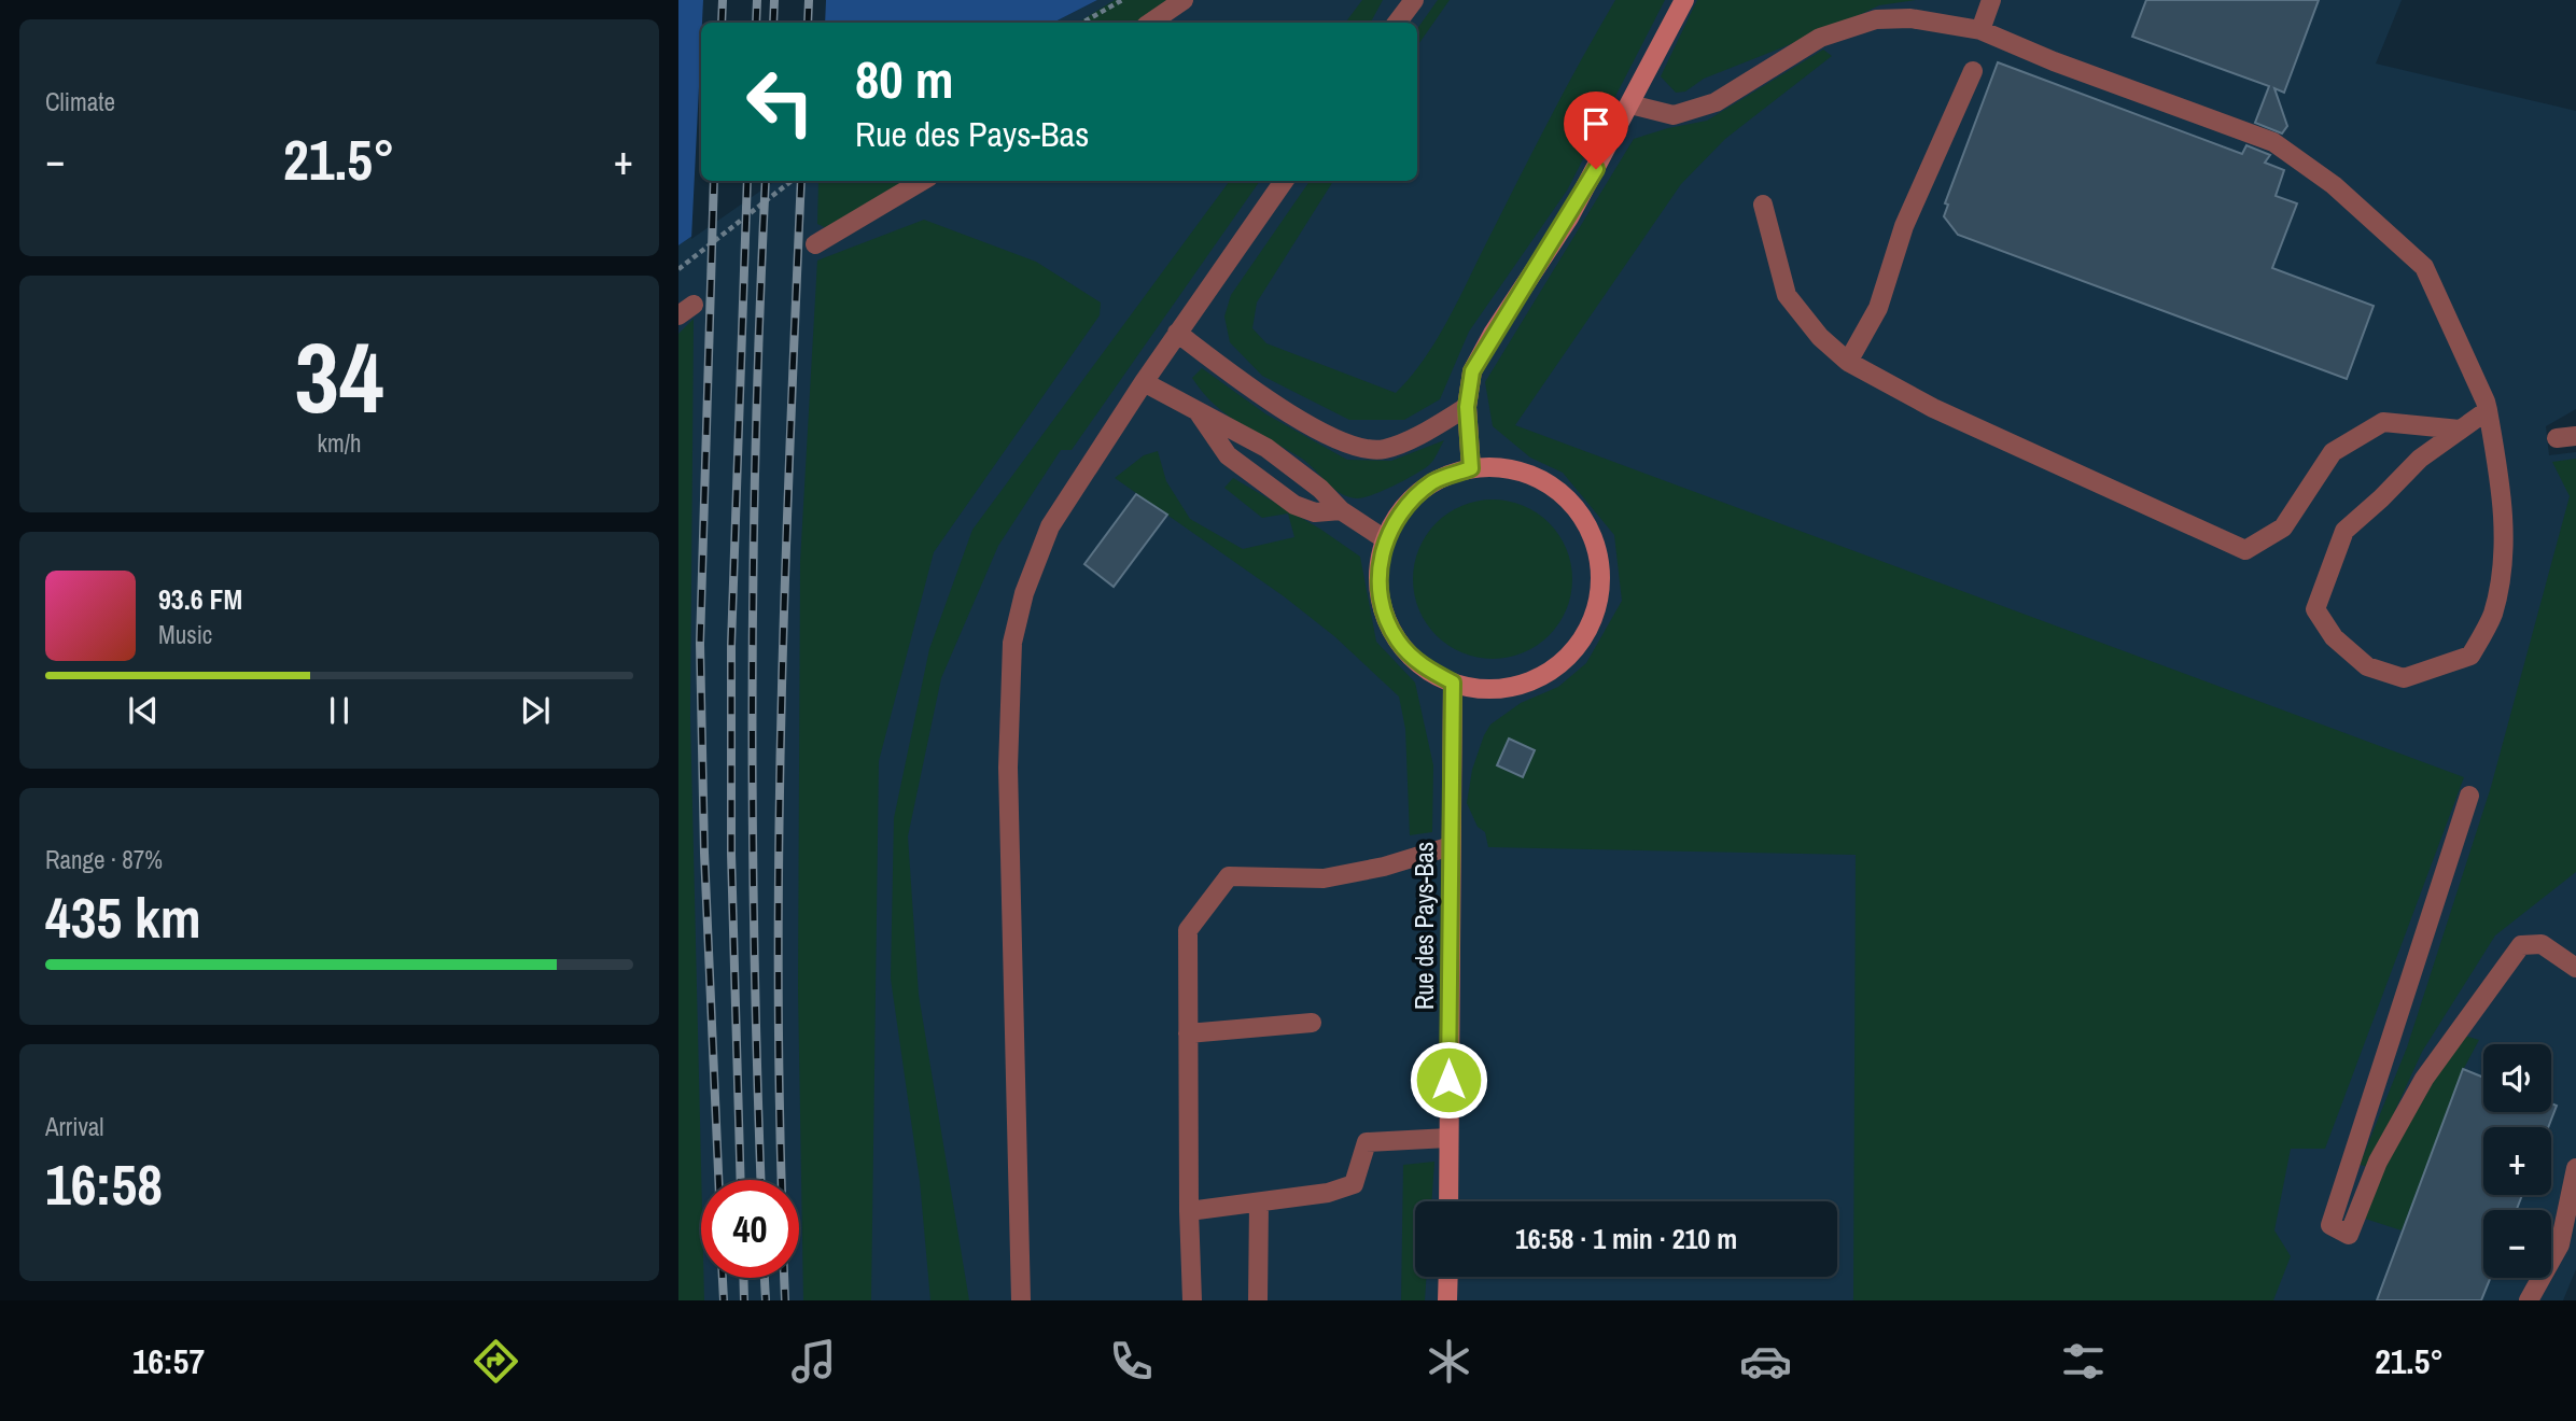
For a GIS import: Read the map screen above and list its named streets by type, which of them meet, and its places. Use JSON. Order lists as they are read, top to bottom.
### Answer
{
  "streets": {
    "street": ["Rue des Pays-Bas"]
  },
  "page": {
    "tile": [
      "Climate",
      ["34", "km/h"],
      ["Range · 87%", "435 km"],
      ["Arrival", "16:58"]
    ],
    "turn": ["80 m", "Rue des Pays-Bas"],
    "heat": ["−", "21.5°", "+"],
    "song": ["93.6 FM", "Music"],
    "map_buttons": ["+", "−"],
    "limit": "40",
    "trip": "16:58 · 1 min · 210 m",
    "tabs": ["16:57", "21.5°"]
  }
}
